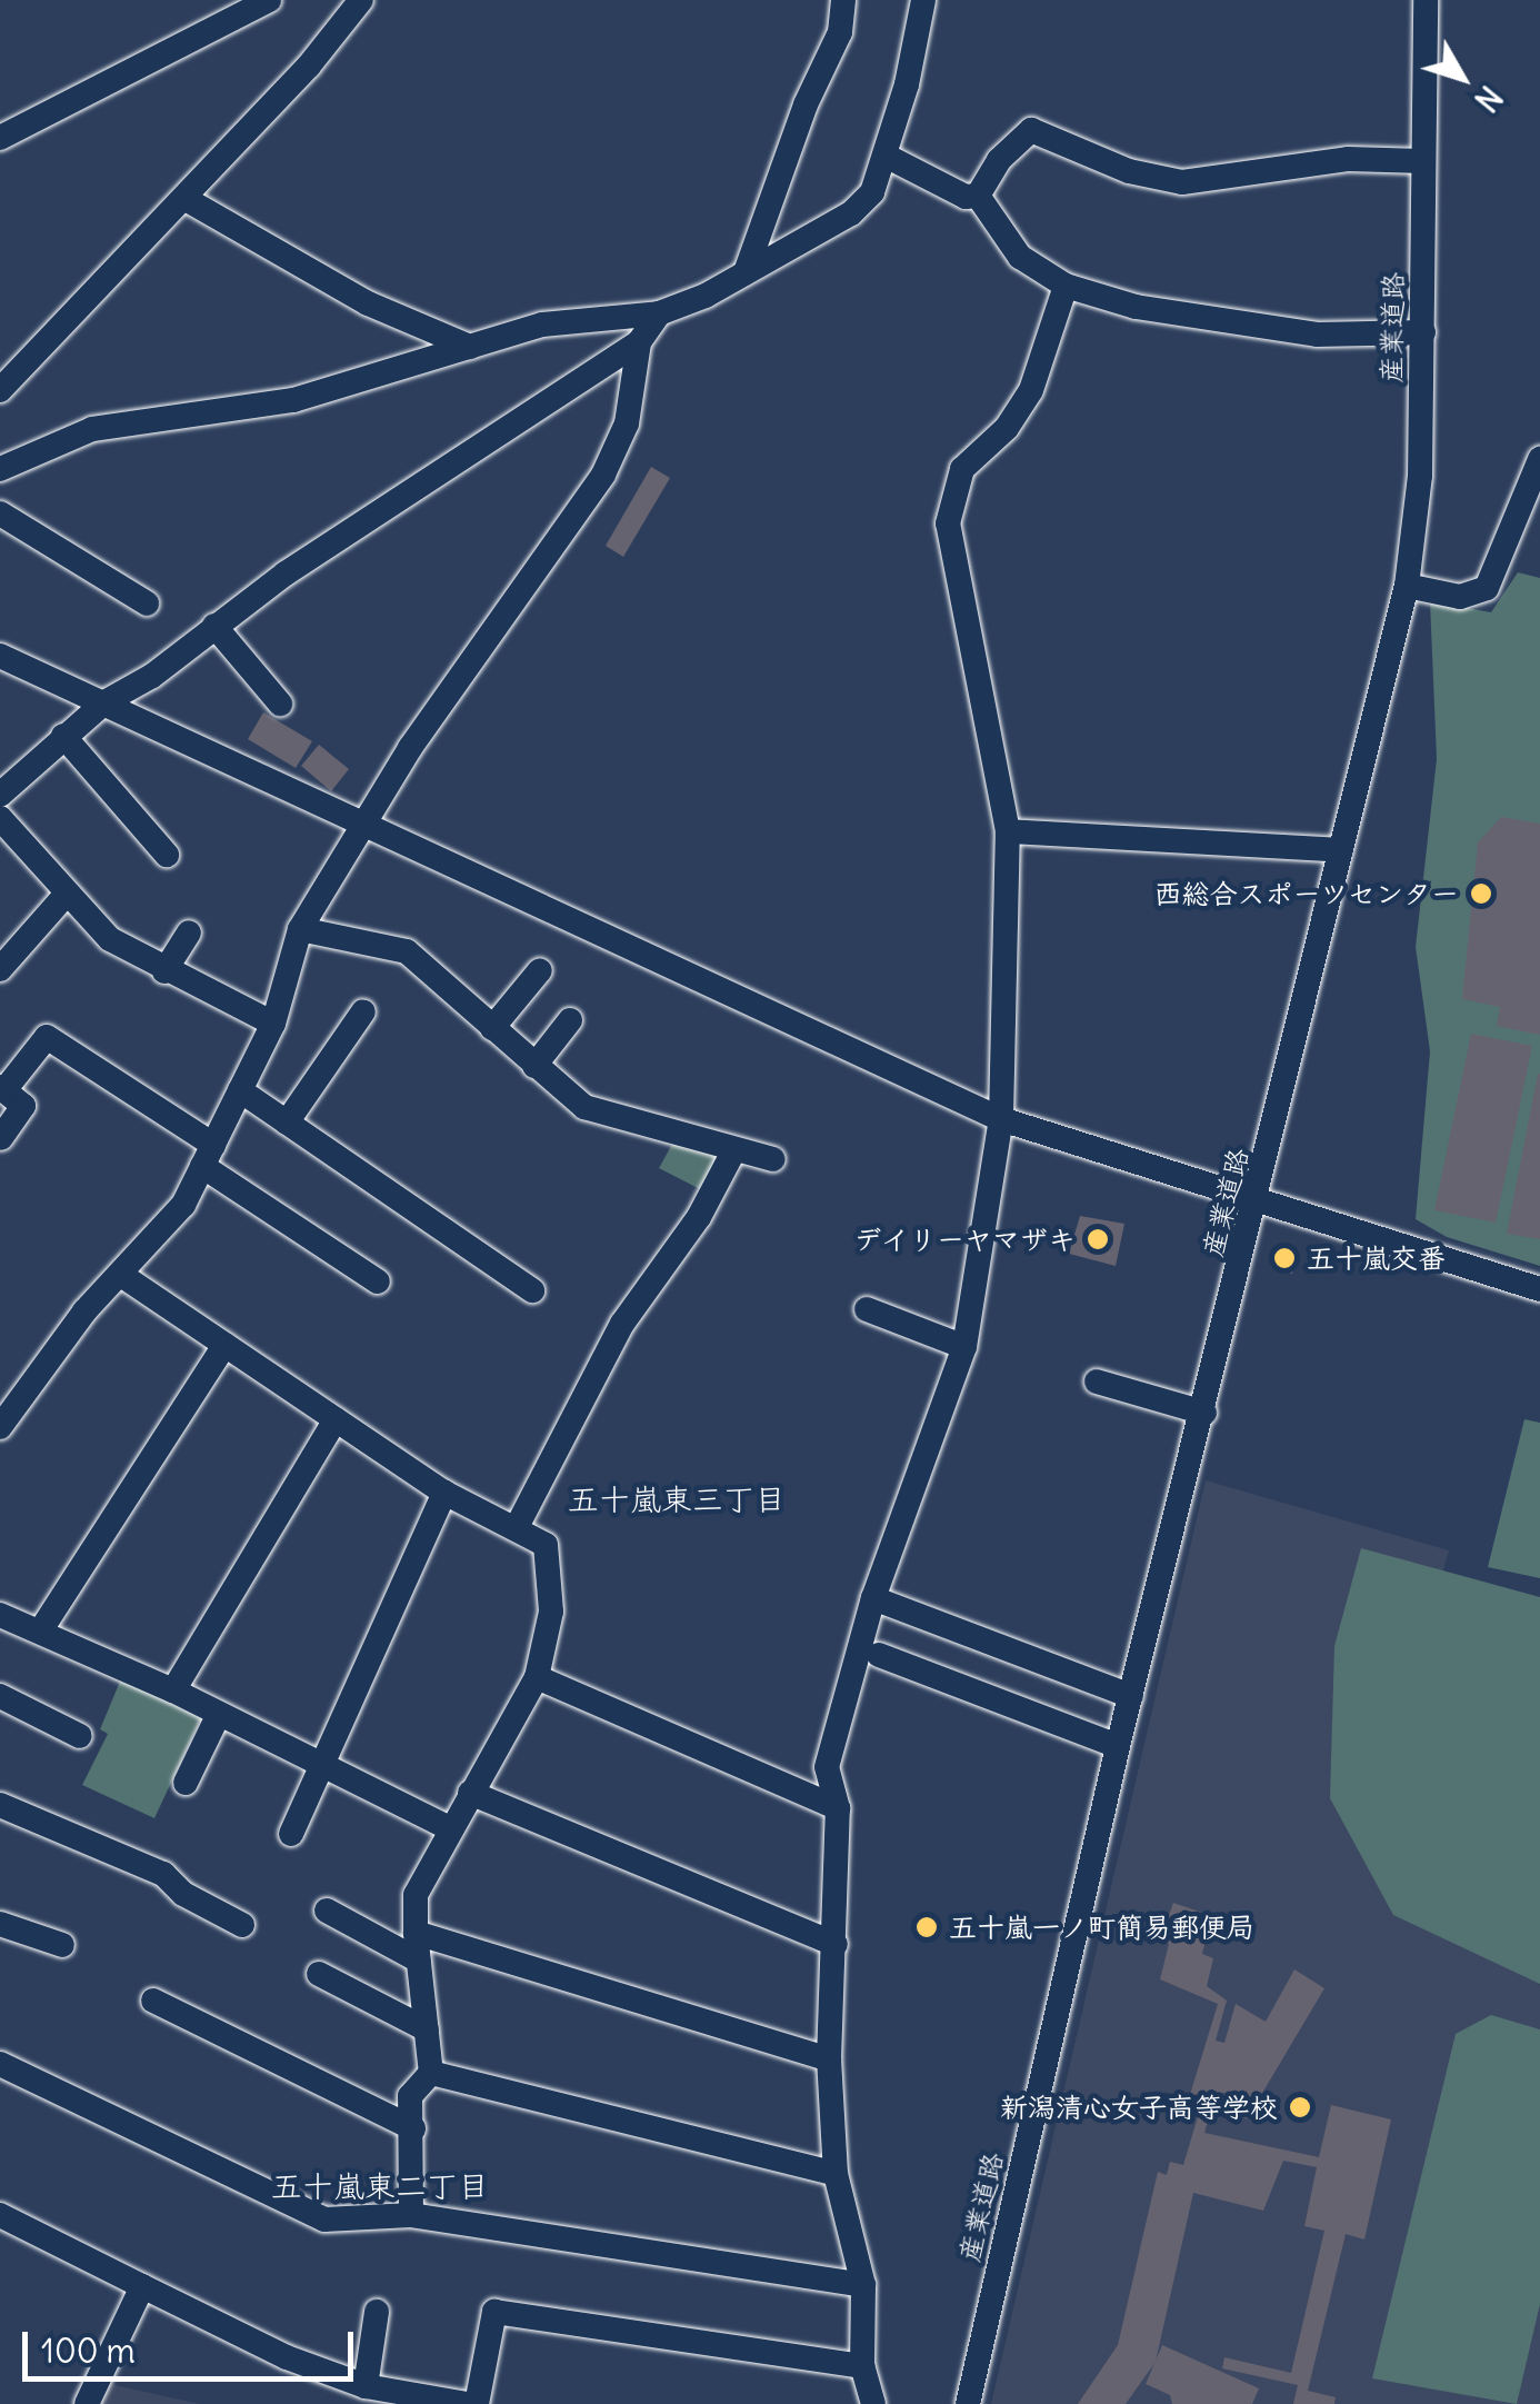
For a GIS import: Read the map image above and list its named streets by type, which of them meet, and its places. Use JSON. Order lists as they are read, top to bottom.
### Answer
{
  "streets": {
    "street": ["産業道路"]
  },
  "districts": ["五十嵐東三丁目", "五十嵐東二丁目"],
  "places": [
    "西総合スポーツセンター",
    "デイリーヤマザキ",
    "五十嵐交番",
    "五十嵐一ノ町簡易郵便局",
    "新潟清心女子高等学校"
  ],
  "scale_bar": "100 m",
  "north": "bottom right"
}
